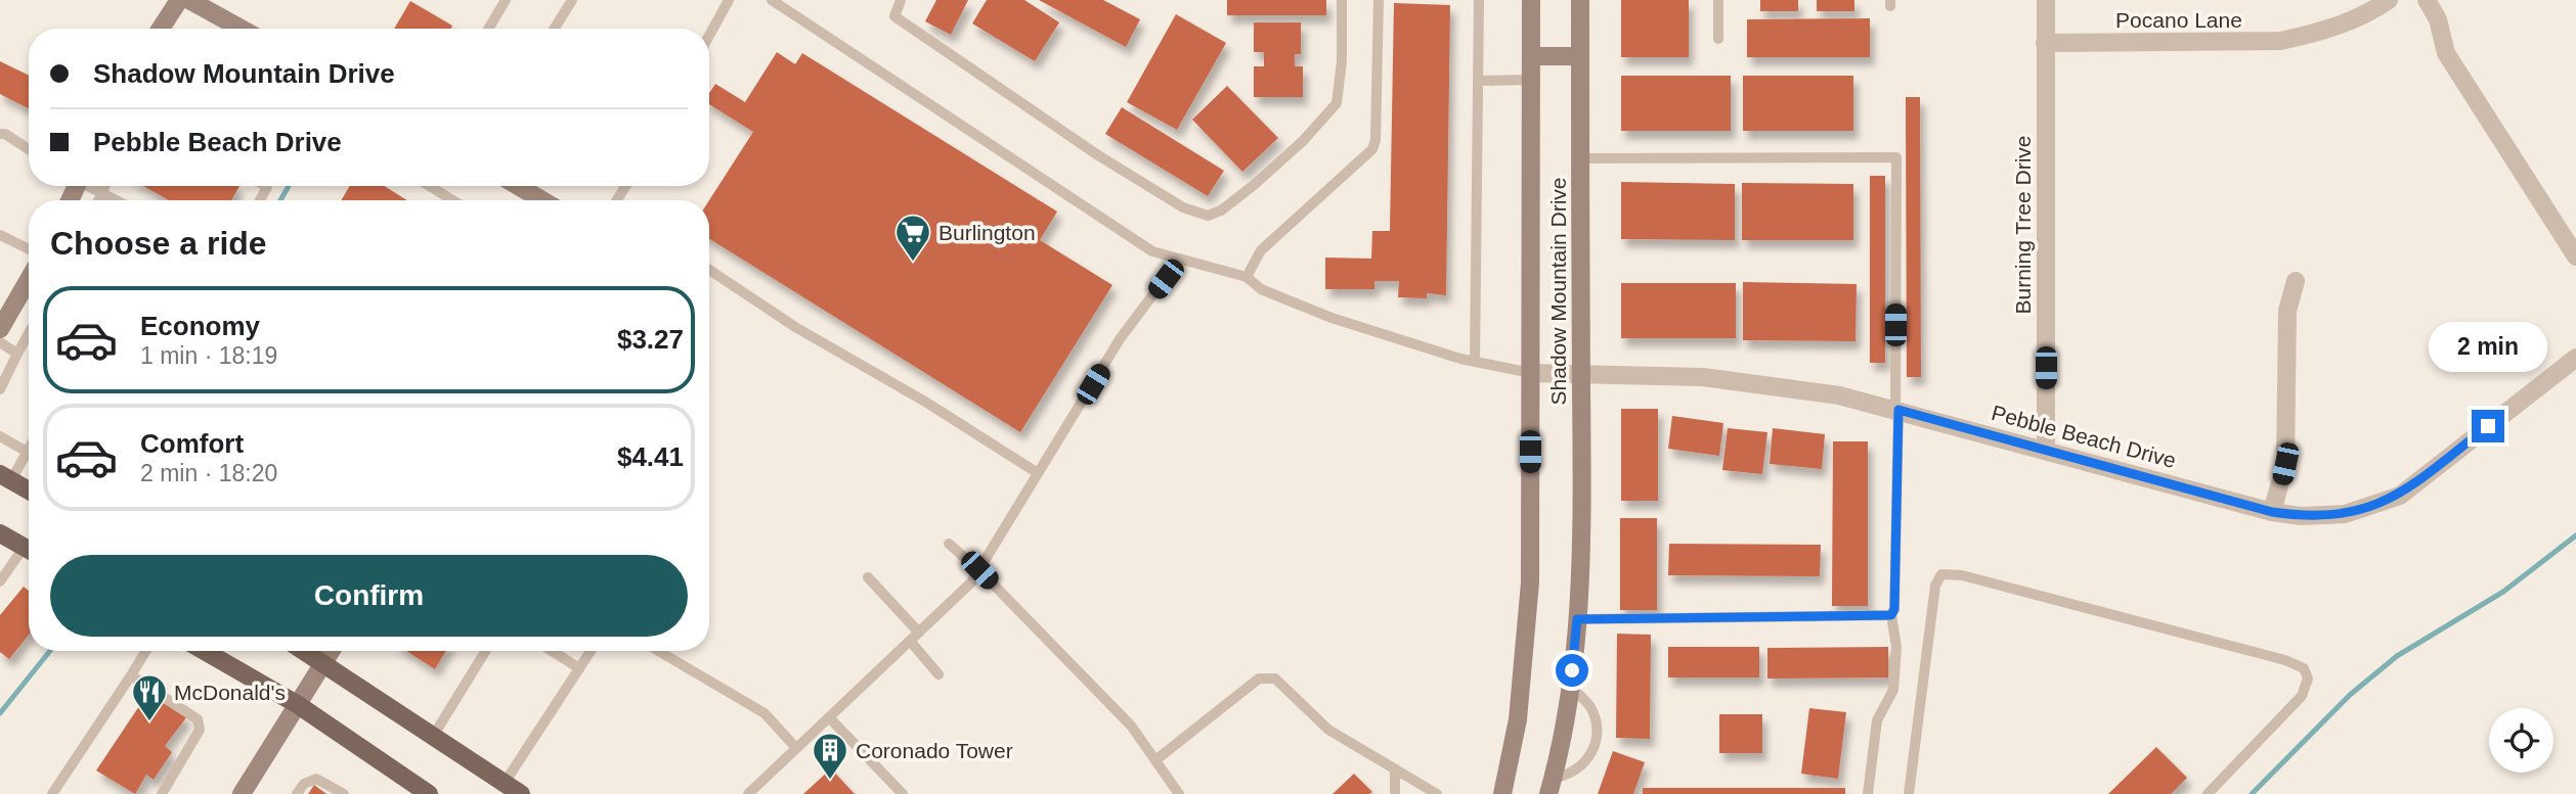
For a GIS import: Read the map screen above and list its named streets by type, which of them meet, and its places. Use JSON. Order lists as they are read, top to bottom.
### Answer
{
  "streets": {
    "main road": ["Shadow Mountain Drive"],
    "street": ["Pocano Lane", "Burning Tree Drive", "Pebble Beach Drive"]
  },
  "crossings": [
    ["Pocano Lane", "Burning Tree Drive"],
    ["Burning Tree Drive", "Pebble Beach Drive"],
    ["Shadow Mountain Drive", "Pebble Beach Drive"]
  ],
  "places": {
    "supermarket": ["Burlington"],
    "restaurant": ["McDonald's"],
    "building": ["Coronado Tower"]
  },
  "page": {
    "banner": ["Shadow Mountain Drive", "Pebble Beach Drive"],
    "heading": "Choose a ride",
    "list": [
      {
        "name": "Economy",
        "note": "1 min · 18:19",
        "value": "$3.27"
      },
      {
        "name": "Comfort",
        "note": "2 min · 18:20",
        "value": "$4.41"
      }
    ],
    "bubble": "2 min",
    "buttons": "Confirm"
  }
}
